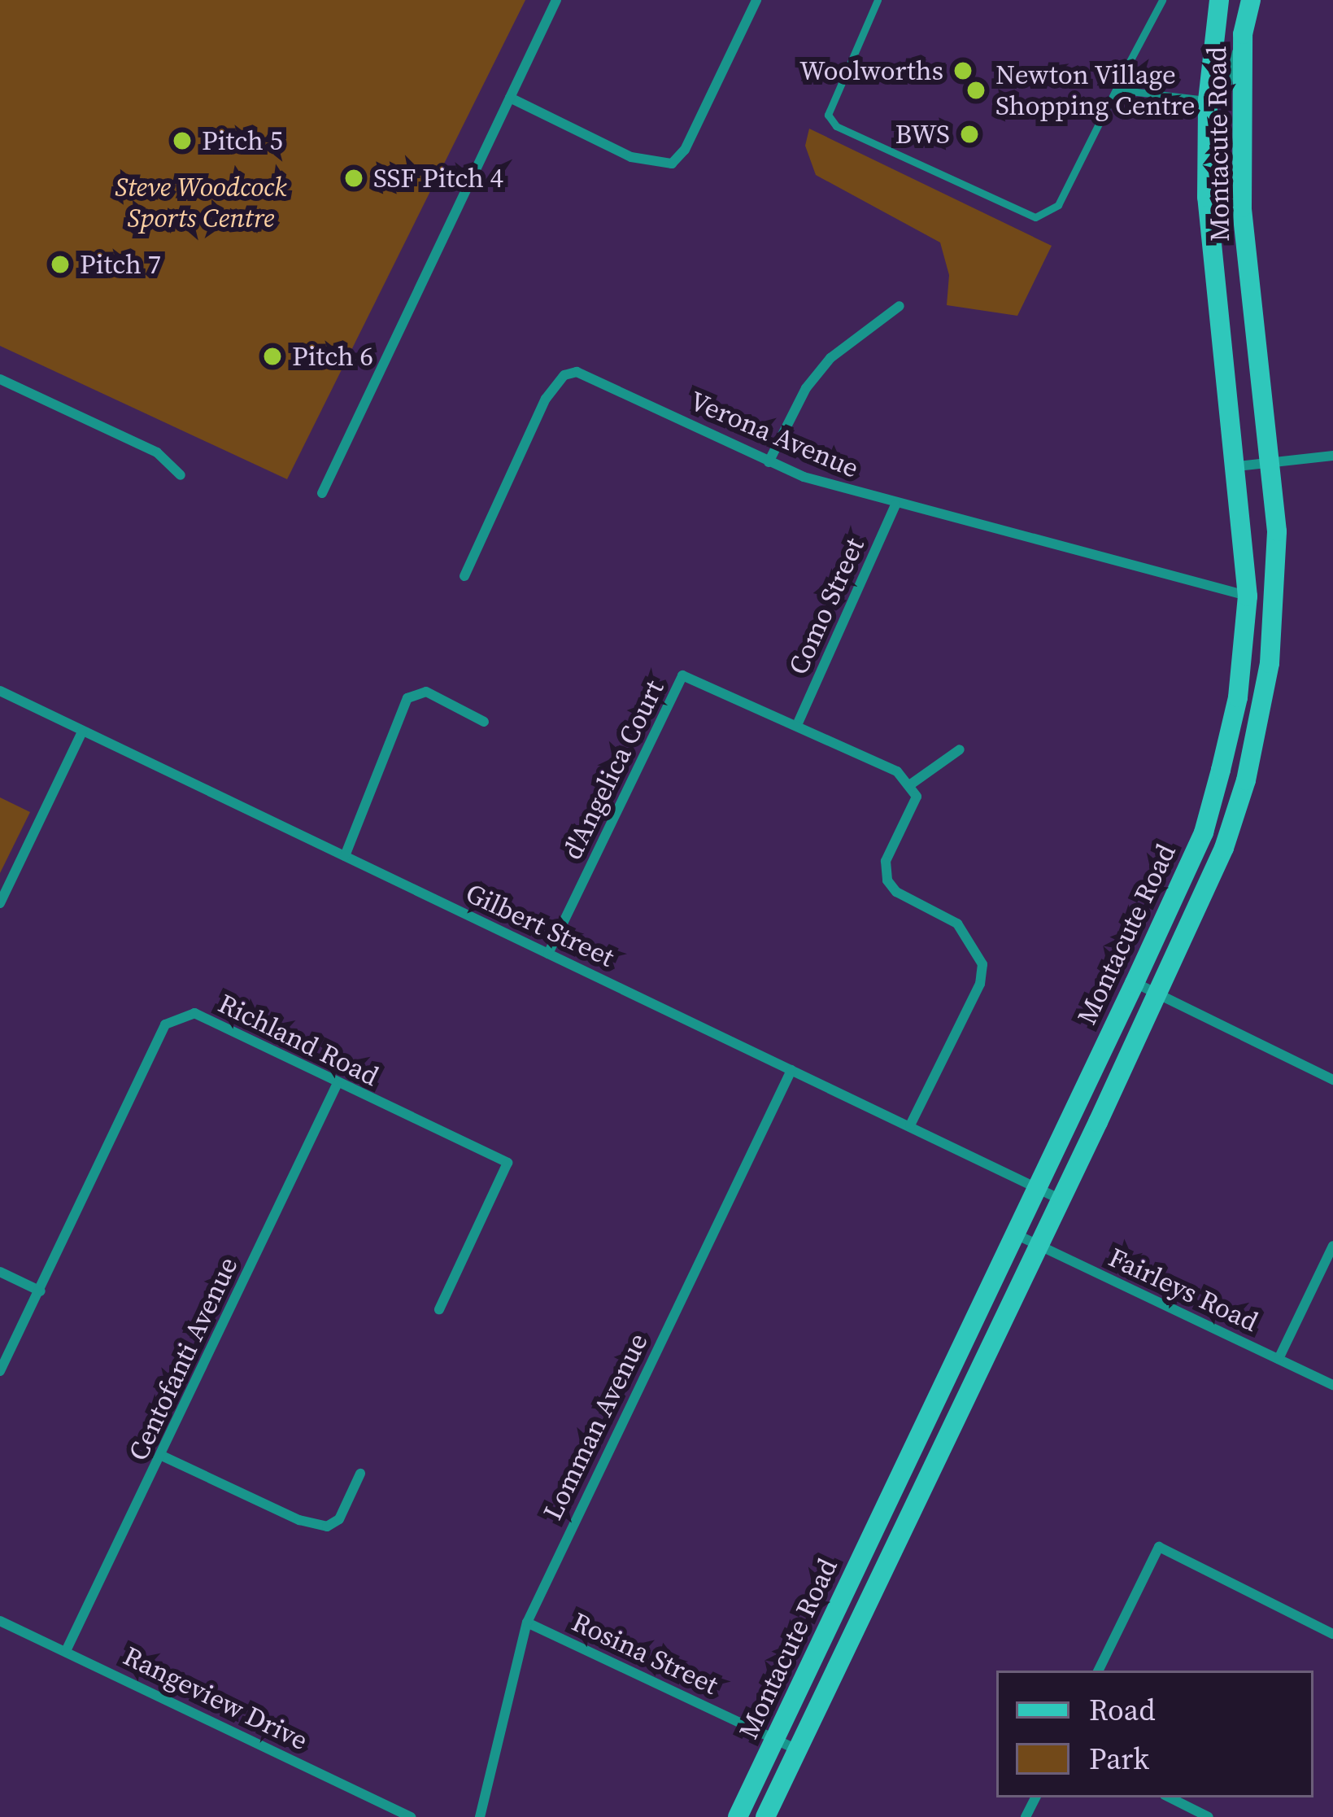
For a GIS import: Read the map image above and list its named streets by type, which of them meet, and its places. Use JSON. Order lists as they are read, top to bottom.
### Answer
{
  "streets": {
    "main road": ["Montacute Road"],
    "street": [
      "Verona Avenue",
      "Como Street",
      "d'Angelica Court",
      "Gilbert Street",
      "Richland Road",
      "Fairleys Road",
      "Centofanti Avenue",
      "Lomman Avenue",
      "Rosina Street",
      "Rangeview Drive"
    ]
  },
  "crossings": [
    ["Montacute Road", "Verona Avenue"],
    ["Montacute Road", "Gilbert Street"],
    ["Montacute Road", "Fairleys Road"],
    ["Montacute Road", "Rosina Street"],
    ["Verona Avenue", "Como Street"],
    ["Como Street", "d'Angelica Court"],
    ["d'Angelica Court", "Gilbert Street"],
    ["Gilbert Street", "Lomman Avenue"],
    ["Richland Road", "Centofanti Avenue"],
    ["Centofanti Avenue", "Rangeview Drive"],
    ["Lomman Avenue", "Rosina Street"]
  ],
  "parks": ["Steve Woodcock Sports Centre"],
  "places": [
    "Woolworths",
    "Newton Village Shopping Centre",
    "BWS",
    "Pitch 5",
    "SSF Pitch 4",
    "Pitch 7",
    "Pitch 6"
  ],
  "legend": ["Road", "Park"]
}
